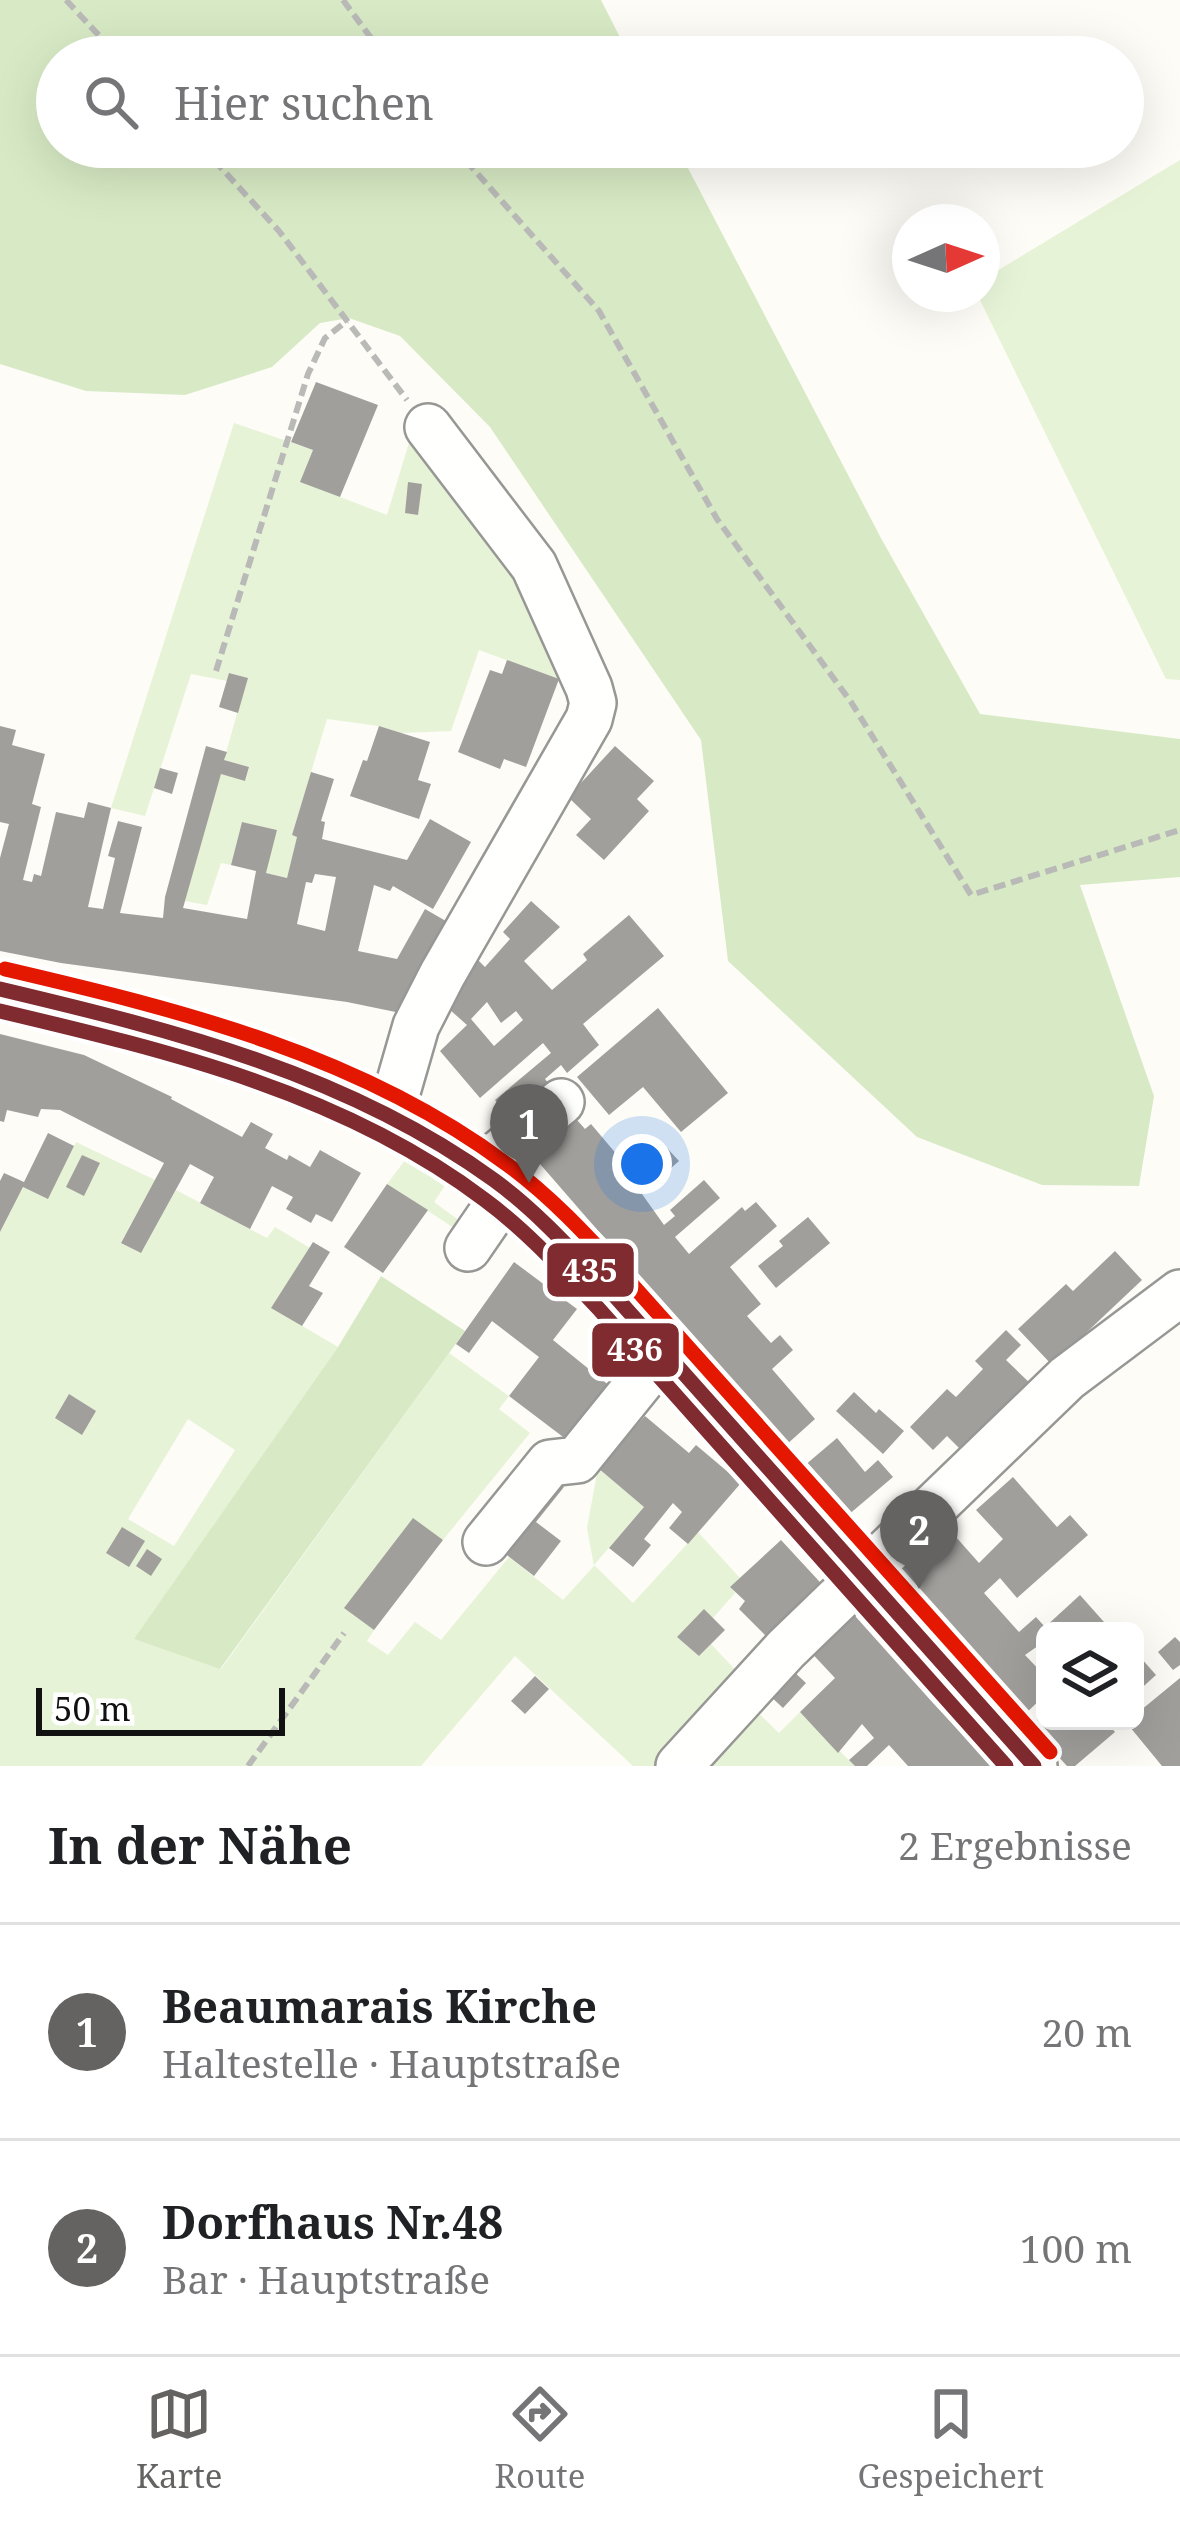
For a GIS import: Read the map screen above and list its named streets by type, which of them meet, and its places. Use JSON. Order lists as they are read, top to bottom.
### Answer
{
  "lines": ["transit line 435", "transit line 436"],
  "scale_bar": "50 m",
  "north": "right",
  "page": {
    "search": "Hier suchen",
    "pins": ["1", "2"],
    "scale": "50 m",
    "heading": ["In der Nähe", "2 Ergebnisse"],
    "list": [
      {
        "mark": "1",
        "name": "Beaumarais Kirche",
        "note": "Haltestelle · Hauptstraße",
        "value": "20 m"
      },
      {
        "mark": "2",
        "name": "Dorfhaus Nr.48",
        "note": "Bar · Hauptstraße",
        "value": "100 m"
      }
    ],
    "nav": ["Karte", "Route", "Gespeichert"]
  }
}
